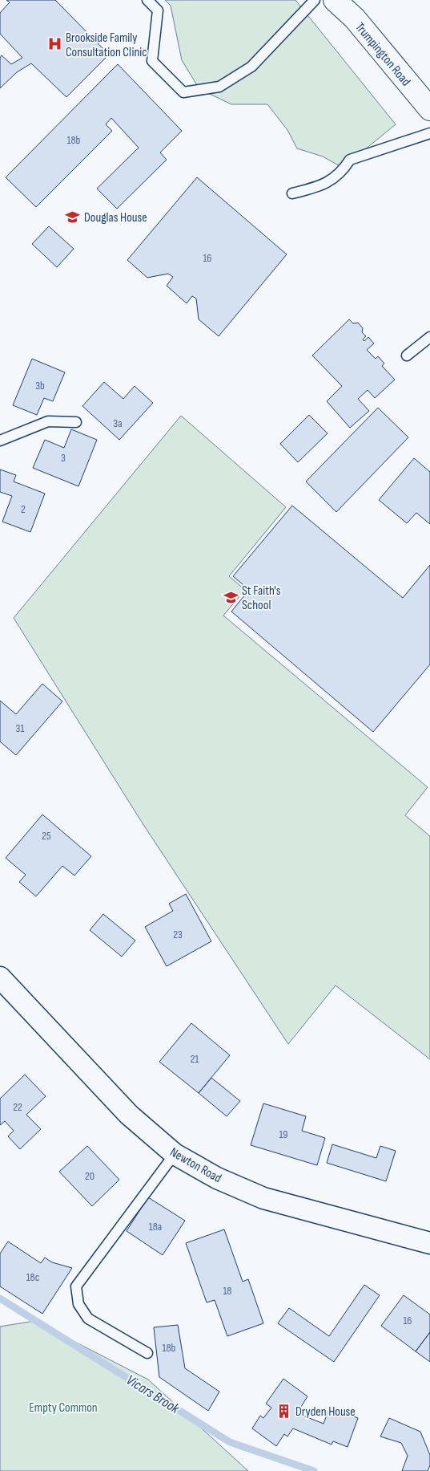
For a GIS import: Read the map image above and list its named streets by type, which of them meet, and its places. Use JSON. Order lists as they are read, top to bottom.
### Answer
{
  "streets": {
    "main road": ["Trumpington Road"],
    "street": ["Newton Road"]
  },
  "water": ["Vicars Brook"],
  "parks": ["Empty Common"],
  "places": {
    "hospital": ["Brookside Family Consultation Clinic"],
    "school or university": ["Douglas House", "St Faith's School"],
    "building": ["Dryden House"]
  },
  "house_numbers": [
    "18b",
    "16",
    "3b",
    "3a",
    "3",
    "2",
    "31",
    "25",
    "23",
    "21",
    "22",
    "19",
    "20",
    "18a",
    "18c",
    "18",
    "16",
    "18b"
  ]
}
